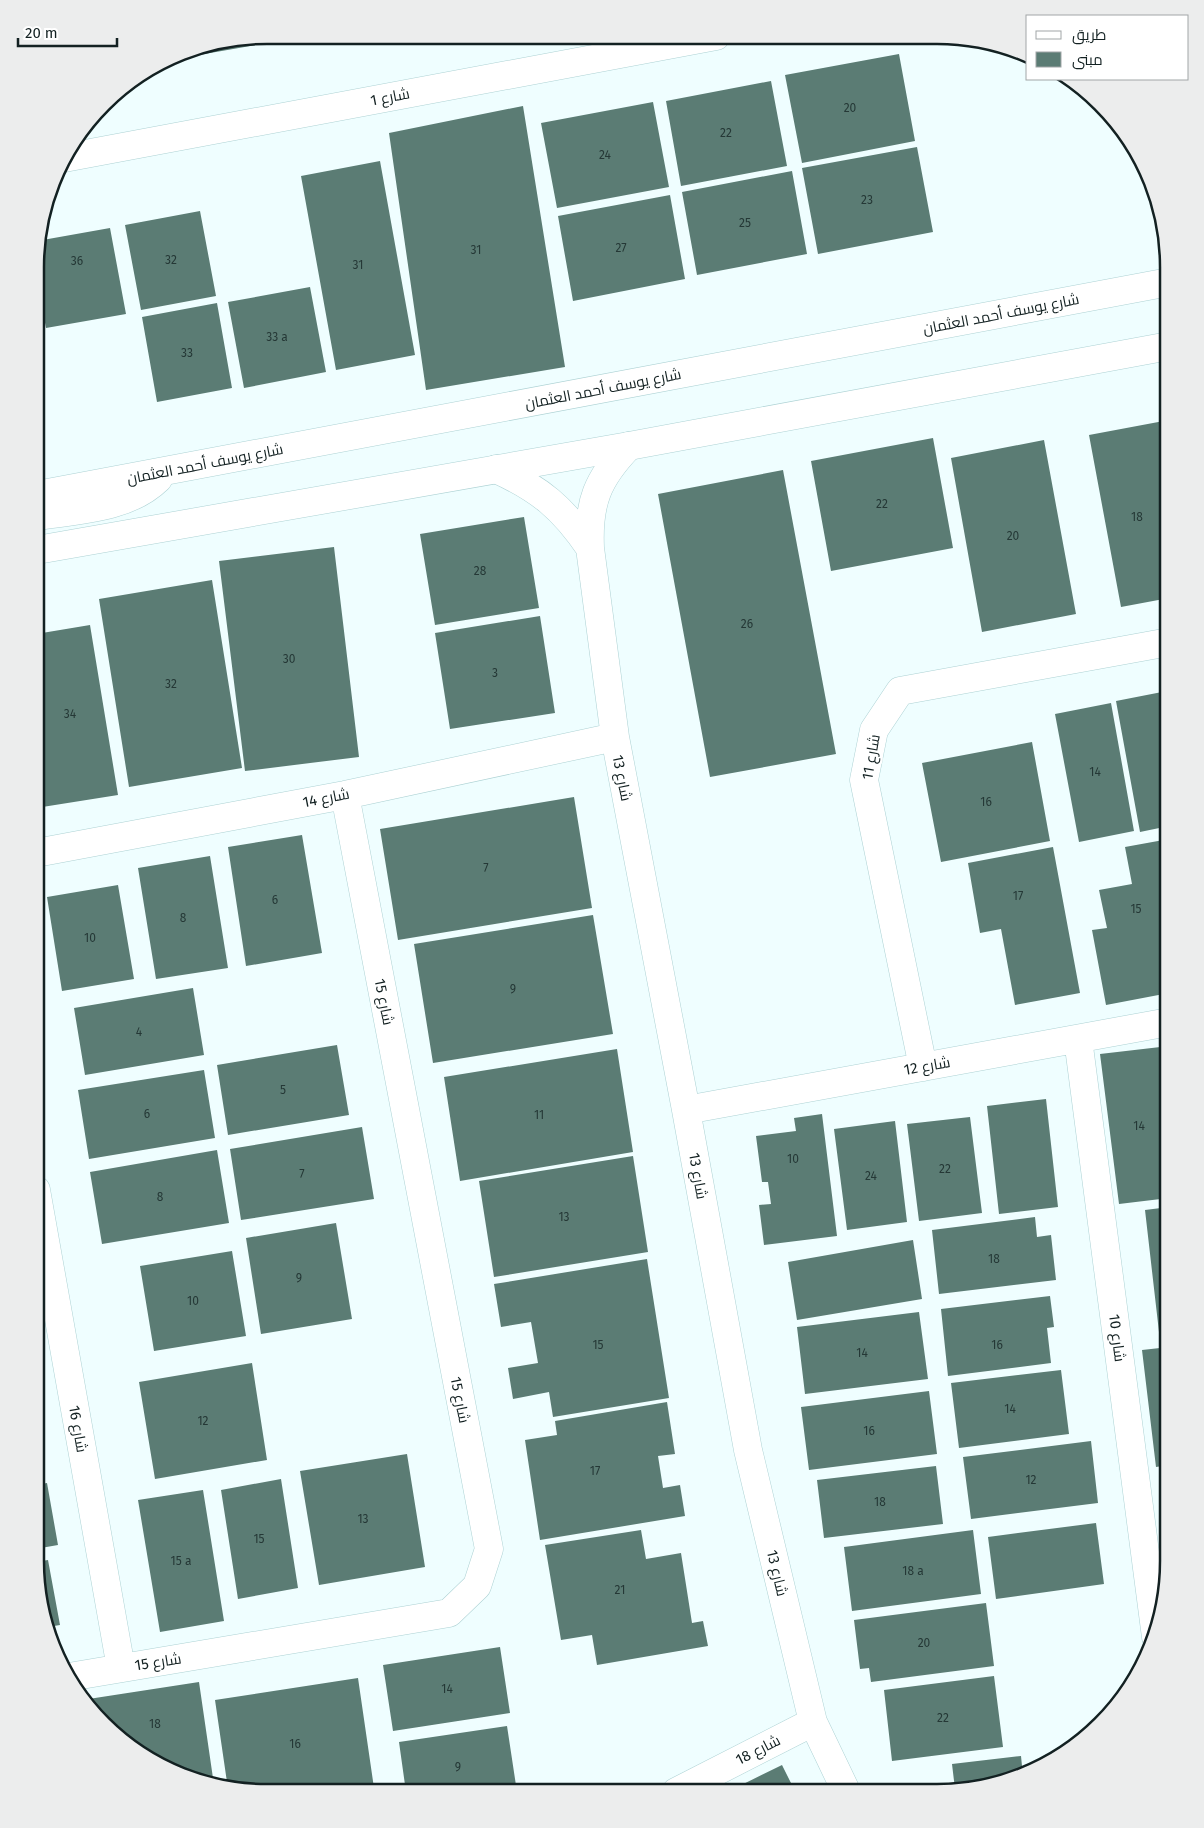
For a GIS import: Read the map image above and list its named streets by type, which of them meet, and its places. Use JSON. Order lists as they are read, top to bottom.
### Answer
{
  "streets": {
    "street": [
      "شارع 1",
      "شارع يوسف أحمد العثمان",
      "شارع 11",
      "شارع 13",
      "شارع 14",
      "شارع 15",
      "شارع 12",
      "شارع 10",
      "شارع 16",
      "شارع 18"
    ]
  },
  "crossings": [
    ["شارع 11", "شارع 12"],
    ["شارع 13", "شارع 14"],
    ["شارع 13", "شارع 12"],
    ["شارع 13", "شارع 18"],
    ["شارع 14", "شارع 15"],
    ["شارع 15", "شارع 16"],
    ["شارع 12", "شارع 10"]
  ],
  "house_numbers": [
    "20",
    "22",
    "24",
    "23",
    "25",
    "27",
    "31",
    "32",
    "36",
    "31",
    "33 a",
    "33",
    "22",
    "18",
    "20",
    "28",
    "26",
    "30",
    "3",
    "32",
    "34",
    "14",
    "16",
    "7",
    "17",
    "6",
    "15",
    "8",
    "10",
    "9",
    "4",
    "5",
    "6",
    "11",
    "14",
    "10",
    "22",
    "7",
    "24",
    "8",
    "13",
    "18",
    "9",
    "10",
    "15",
    "16",
    "14",
    "14",
    "12",
    "16",
    "17",
    "12",
    "18",
    "13",
    "15",
    "15 a",
    "18 a",
    "21",
    "20",
    "14",
    "22",
    "18",
    "16",
    "9"
  ],
  "legend": ["طريق", "مبنى"],
  "scale_bar": "20 m"
}
